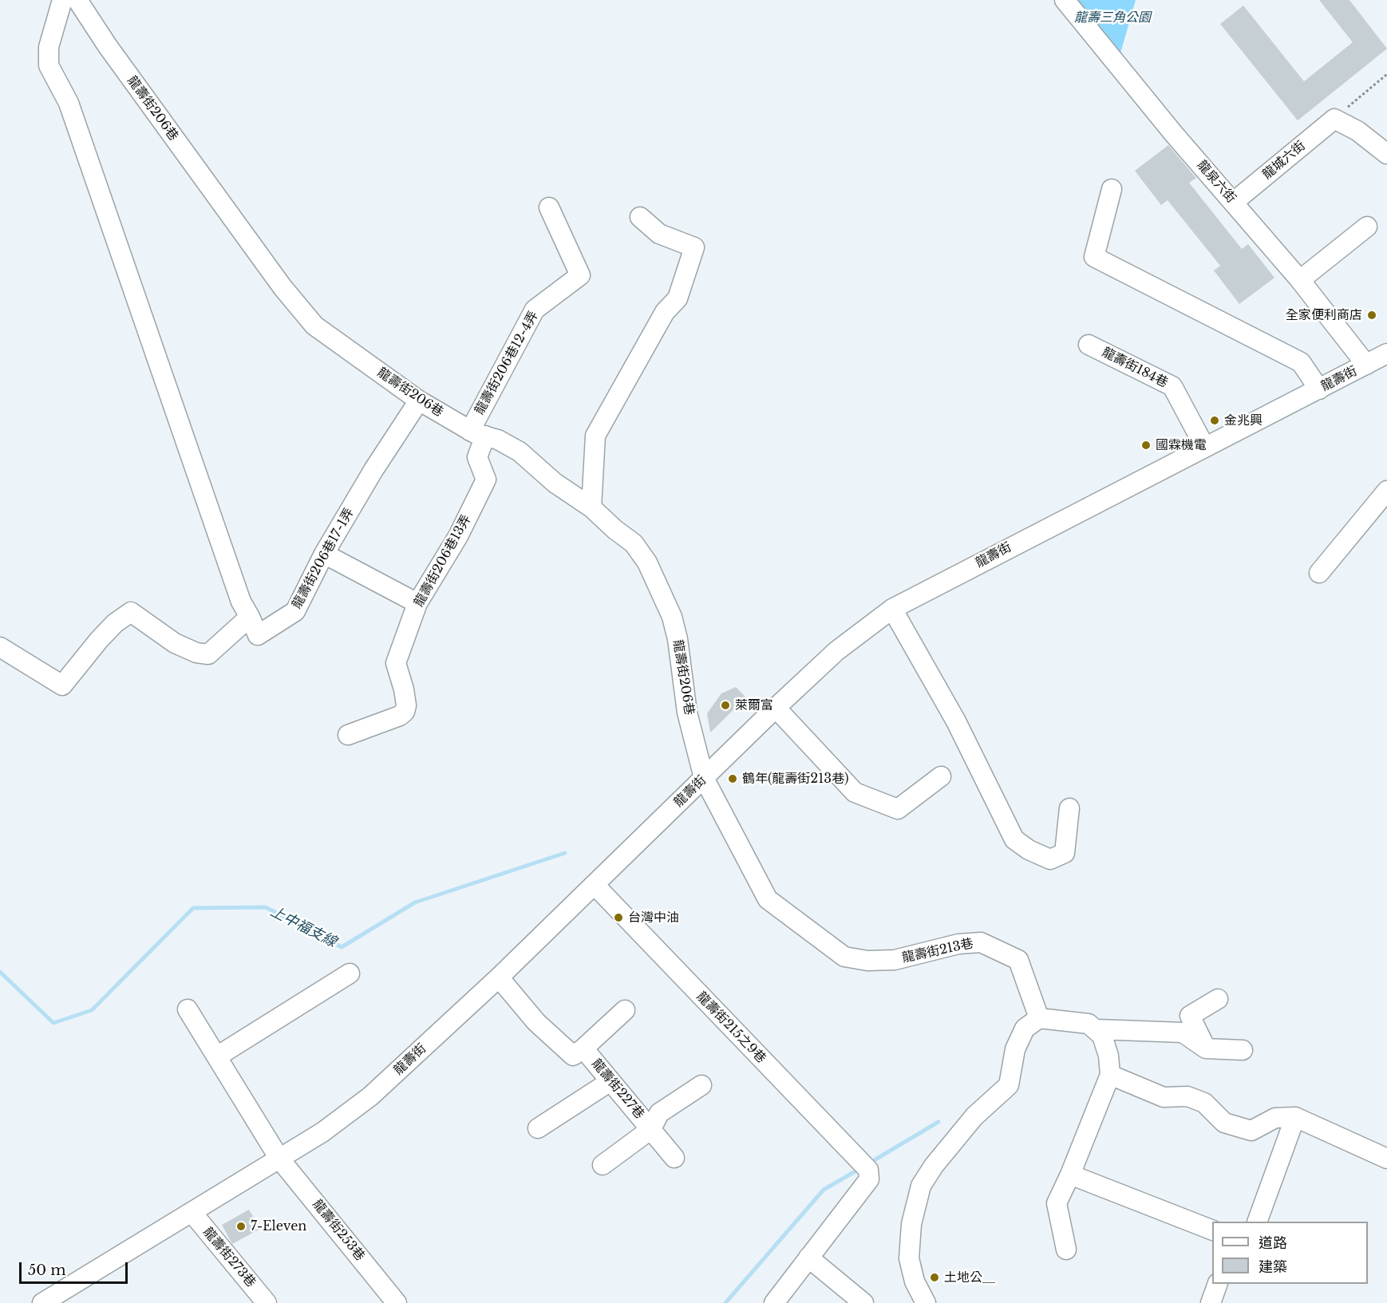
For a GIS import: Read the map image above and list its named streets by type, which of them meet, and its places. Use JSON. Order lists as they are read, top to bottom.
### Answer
{
  "streets": {
    "street": [
      "龍壽街206巷",
      "龍城六街",
      "龍泉六街",
      "龍壽街206巷12-4弄",
      "龍壽街184巷",
      "龍壽街",
      "龍壽街206巷17-1弄",
      "龍壽街206巷13弄",
      "龍壽街213巷",
      "龍壽街215之9巷",
      "龍壽街227巷",
      "龍壽街253巷",
      "龍壽街273巷"
    ]
  },
  "crossings": [
    ["龍壽街206巷", "龍壽街206巷12-4弄"],
    ["龍壽街206巷", "龍壽街"],
    ["龍壽街206巷", "龍壽街206巷17-1弄"],
    ["龍壽街206巷", "龍壽街206巷13弄"],
    ["龍壽街206巷", "龍壽街213巷"],
    ["龍城六街", "龍泉六街"],
    ["龍泉六街", "龍壽街"],
    ["龍壽街206巷12-4弄", "龍壽街206巷13弄"],
    ["龍壽街184巷", "龍壽街"],
    ["龍壽街", "龍壽街213巷"],
    ["龍壽街", "龍壽街215之9巷"],
    ["龍壽街", "龍壽街227巷"],
    ["龍壽街", "龍壽街253巷"],
    ["龍壽街", "龍壽街273巷"]
  ],
  "water": ["上中福支線"],
  "parks": ["龍壽三角公園"],
  "places": [
    "全家便利商店",
    "金兆興",
    "國霖機電",
    "萊爾富",
    "鶴年(龍壽街213巷)",
    "台灣中油",
    "7-Eleven",
    "土地公＿"
  ],
  "legend": ["道路", "建築"],
  "scale_bar": "50 m"
}
